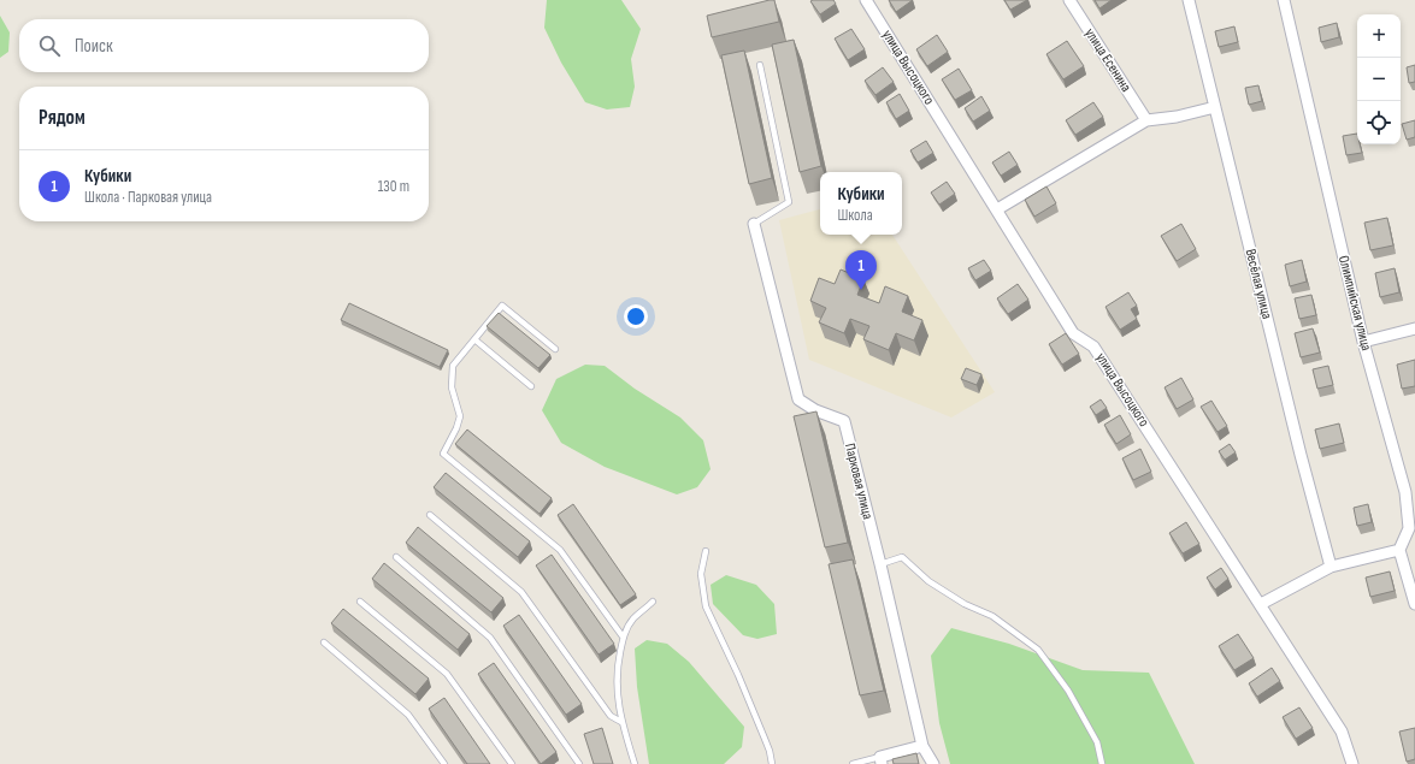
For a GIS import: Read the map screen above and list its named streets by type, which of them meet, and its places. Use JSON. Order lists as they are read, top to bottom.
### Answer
{
  "streets": {
    "street": [
      "улица Есенина",
      "улица Высоцкого",
      "Весёлая улица",
      "Олимпийская улица",
      "Парковая улица"
    ]
  },
  "page": {
    "map_buttons": ["+", "−"],
    "search": "Поиск",
    "heading": "Рядом",
    "list": [
      {
        "mark": "1",
        "name": "Кубики",
        "note": "Школа · Парковая улица",
        "value": "130 m"
      }
    ],
    "popup": ["Кубики", "Школа"],
    "pins": "1"
  }
}
